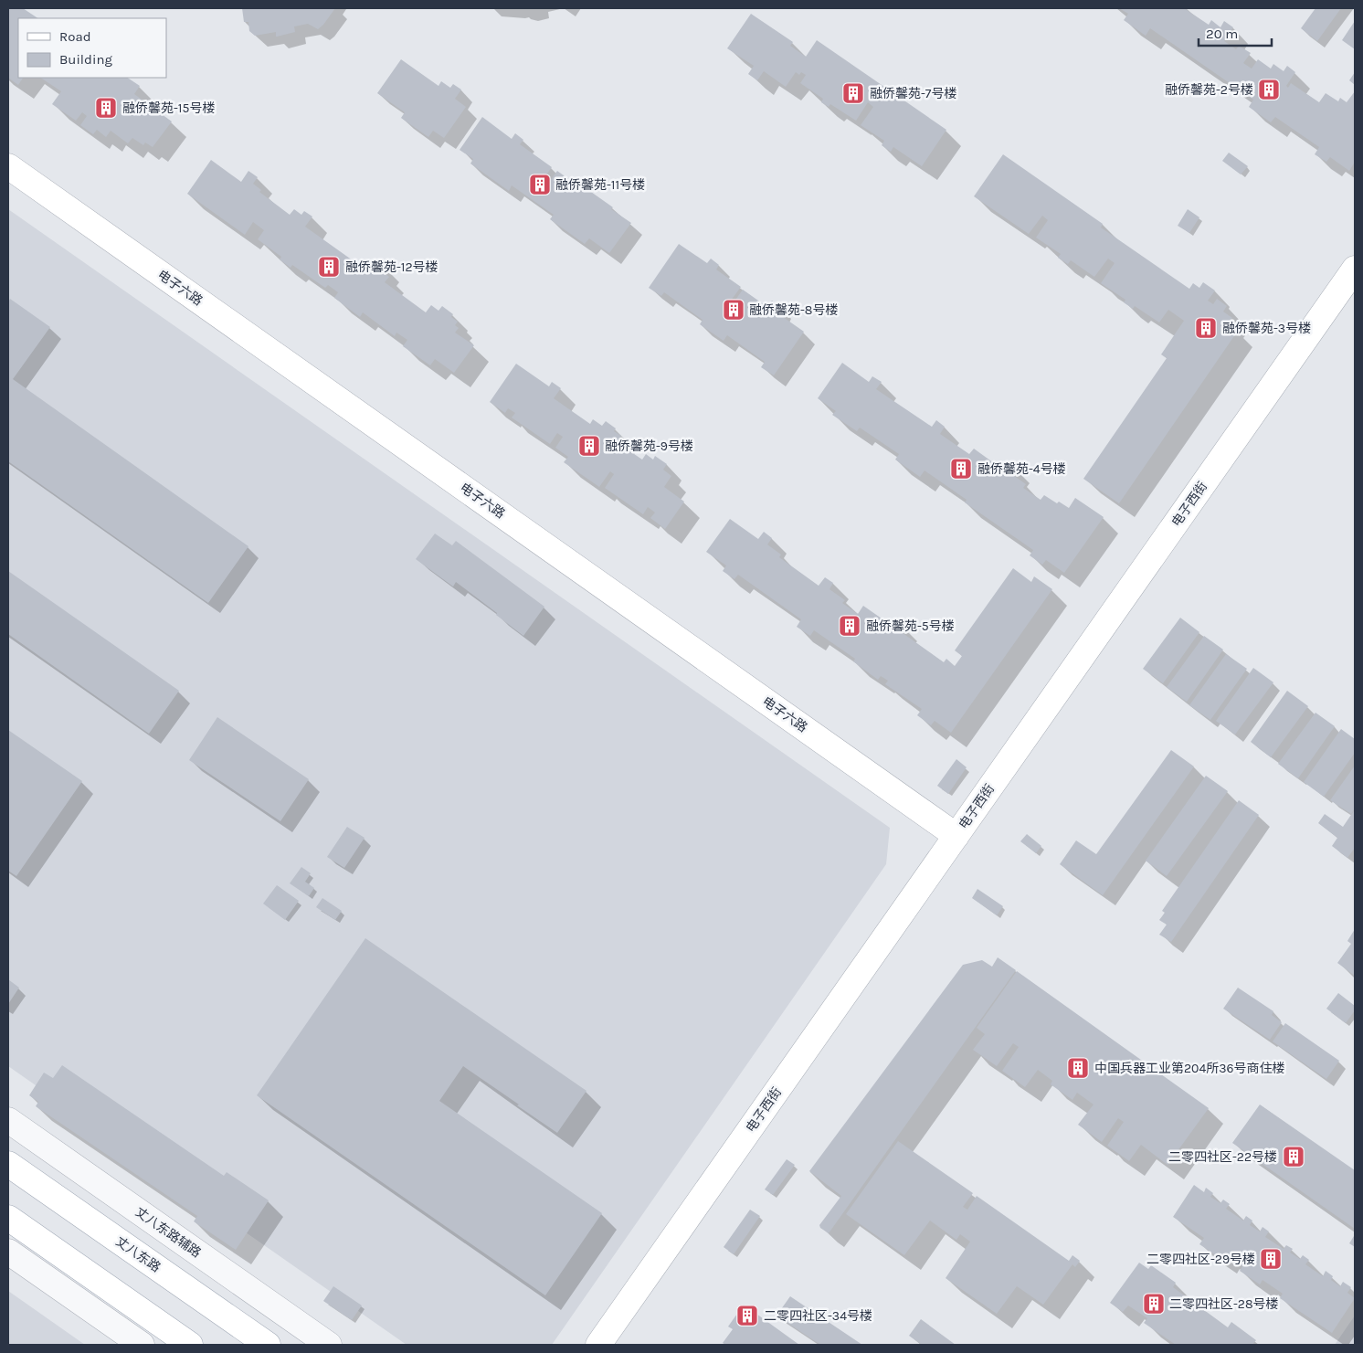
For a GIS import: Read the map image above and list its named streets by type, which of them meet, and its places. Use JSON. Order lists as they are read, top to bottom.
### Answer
{
  "streets": {
    "street": [
      "电子六路",
      "电子西街",
      "丈八东路辅路",
      "丈八东路"
    ]
  },
  "crossings": [
    ["电子六路", "电子西街"]
  ],
  "places": {
    "building": [
      "融侨馨苑-2号楼",
      "融侨馨苑-7号楼",
      "融侨馨苑-15号楼",
      "融侨馨苑-11号楼",
      "融侨馨苑-12号楼",
      "融侨馨苑-8号楼",
      "融侨馨苑-3号楼",
      "融侨馨苑-9号楼",
      "融侨馨苑-4号楼",
      "融侨馨苑-5号楼",
      "中国兵器工业第204所36号商住楼",
      "二零四社区-22号楼",
      "二零四社区-29号楼",
      "二零四社区-28号楼",
      "二零四社区-34号楼"
    ]
  },
  "legend": ["Road", "Building"],
  "scale_bar": "20 m"
}
